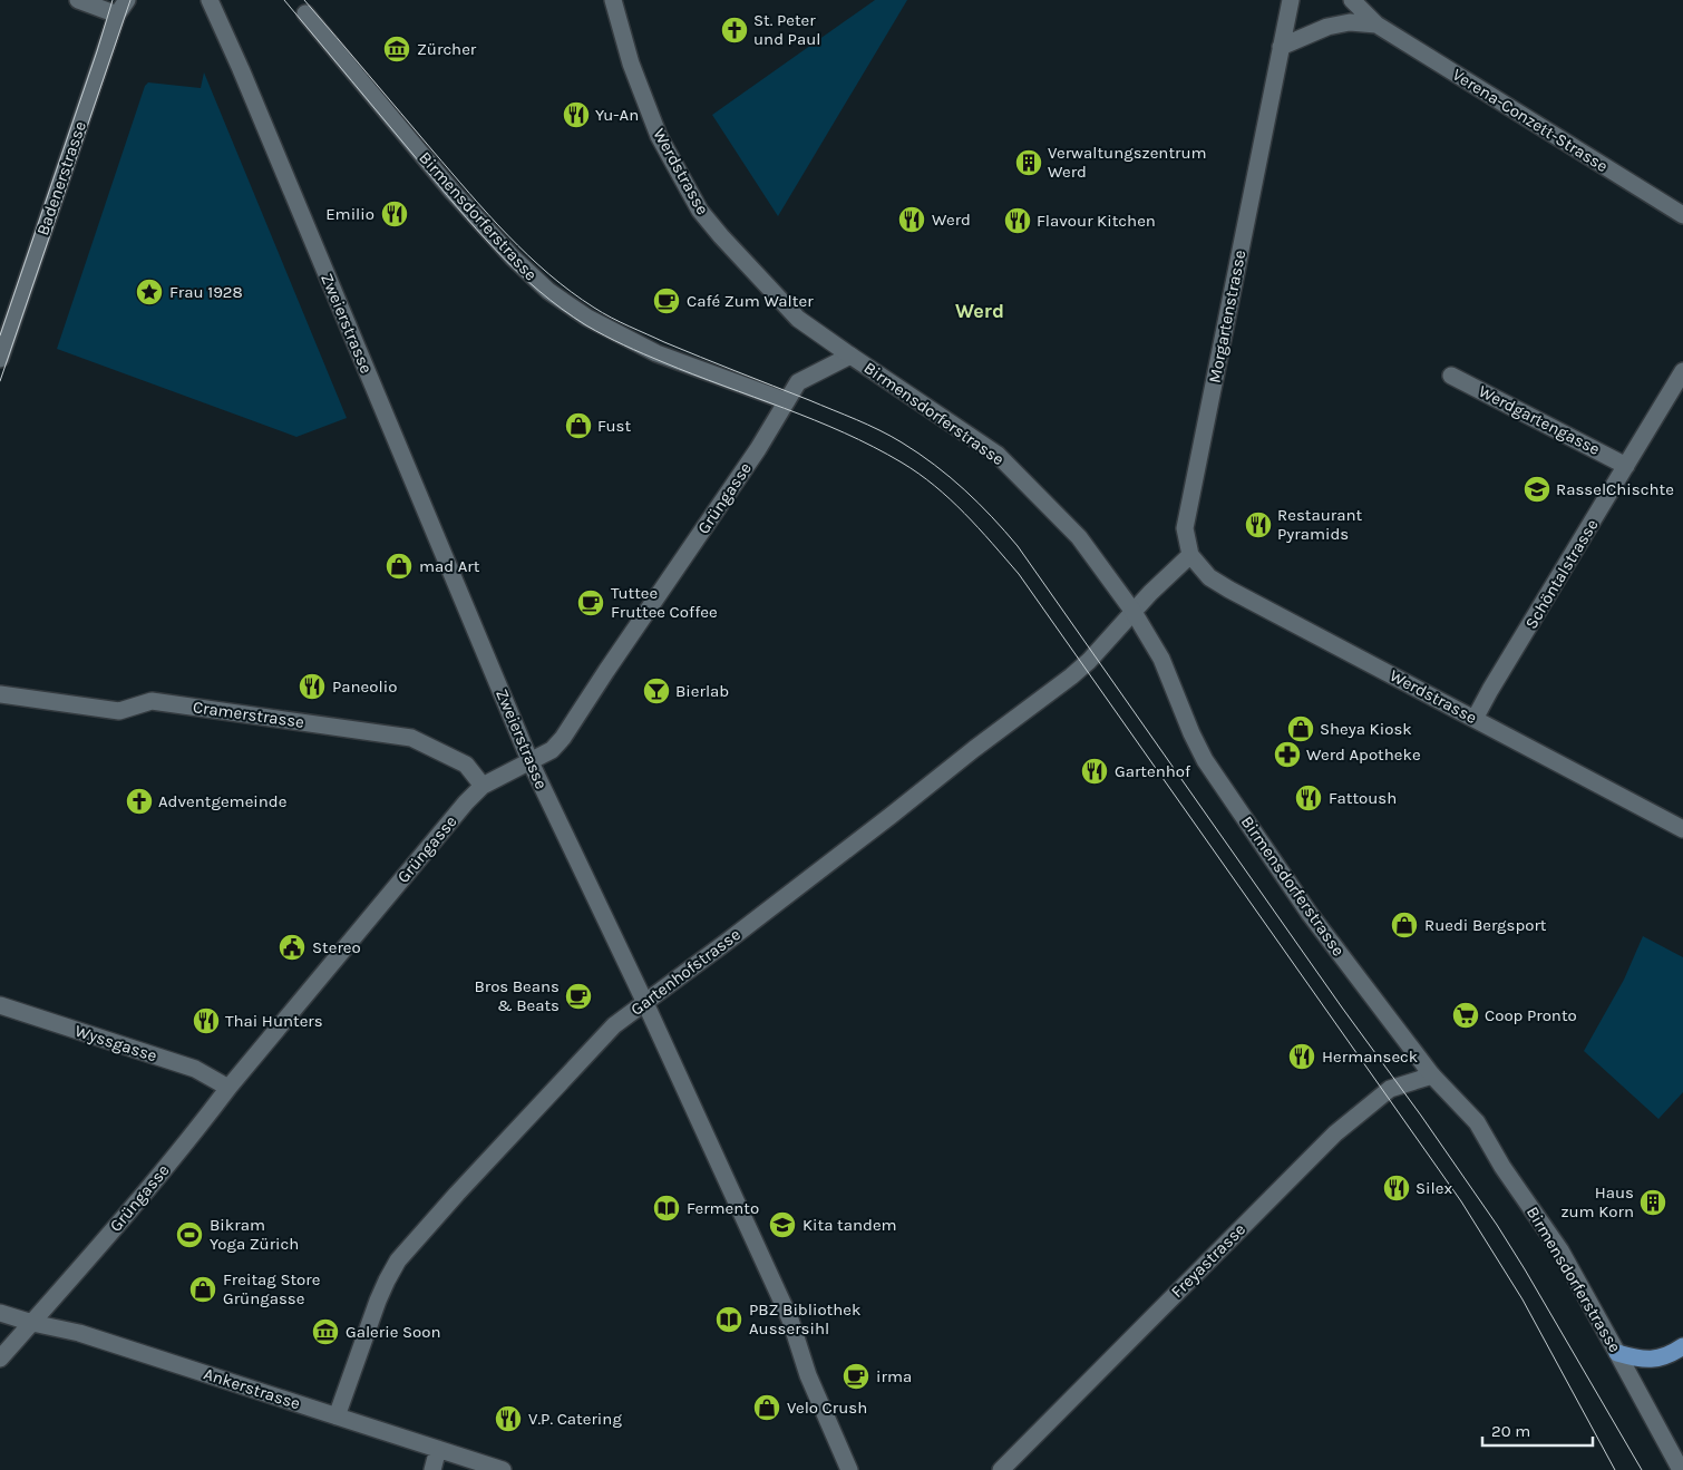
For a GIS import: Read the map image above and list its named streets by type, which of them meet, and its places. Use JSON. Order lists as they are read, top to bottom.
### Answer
{
  "streets": {
    "street": [
      "Verena-Conzett-Strasse",
      "Werdstrasse",
      "Badenerstrasse",
      "Birmensdorferstrasse",
      "Morgartenstrasse",
      "Zweierstrasse",
      "Werdgartengasse",
      "Grüngasse",
      "Schöntalstrasse",
      "Cramerstrasse",
      "Gartenhofstrasse",
      "Wyssgasse",
      "Freyastrasse",
      "Ankerstrasse"
    ]
  },
  "crossings": [
    ["Verena-Conzett-Strasse", "Morgartenstrasse"],
    ["Werdstrasse", "Birmensdorferstrasse"],
    ["Werdstrasse", "Morgartenstrasse"],
    ["Werdstrasse", "Grüngasse"],
    ["Werdstrasse", "Schöntalstrasse"],
    ["Birmensdorferstrasse", "Grüngasse"],
    ["Birmensdorferstrasse", "Gartenhofstrasse"],
    ["Birmensdorferstrasse", "Freyastrasse"],
    ["Zweierstrasse", "Grüngasse"],
    ["Zweierstrasse", "Gartenhofstrasse"],
    ["Werdgartengasse", "Schöntalstrasse"],
    ["Grüngasse", "Cramerstrasse"],
    ["Grüngasse", "Wyssgasse"],
    ["Grüngasse", "Ankerstrasse"],
    ["Gartenhofstrasse", "Ankerstrasse"]
  ],
  "districts": ["Werd"],
  "places": {
    "church": ["St. Peter und Paul", "Adventgemeinde"],
    "museum": ["Zürcher", "Galerie Soon"],
    "restaurant": [
      "Yu-An",
      "Emilio",
      "Werd",
      "Flavour Kitchen",
      "Restaurant Pyramids",
      "Paneolio",
      "Gartenhof",
      "Fattoush",
      "Thai Hunters",
      "Hermanseck",
      "Silex",
      "V.P. Catering"
    ],
    "building": ["Verwaltungszentrum Werd", "Haus zum Korn"],
    "place": ["Frau 1928"],
    "cafe": [
      "Café Zum Walter",
      "Tuttee Fruttee Coffee",
      "Bros Beans & Beats",
      "irma"
    ],
    "shop": [
      "Fust",
      "mad Art",
      "Sheya Kiosk",
      "Ruedi Bergsport",
      "Freitag Store Grüngasse",
      "Velo Crush"
    ],
    "school or university": ["RasselChischte", "Kita tandem"],
    "bar": ["Bierlab"],
    "pharmacy": ["Werd Apotheke"],
    "public building": ["Stereo"],
    "supermarket": ["Coop Pronto"],
    "library": ["Fermento", "PBZ Bibliothek Aussersihl"],
    "sports": ["Bikram Yoga Zürich"]
  },
  "scale_bar": "20 m"
}
